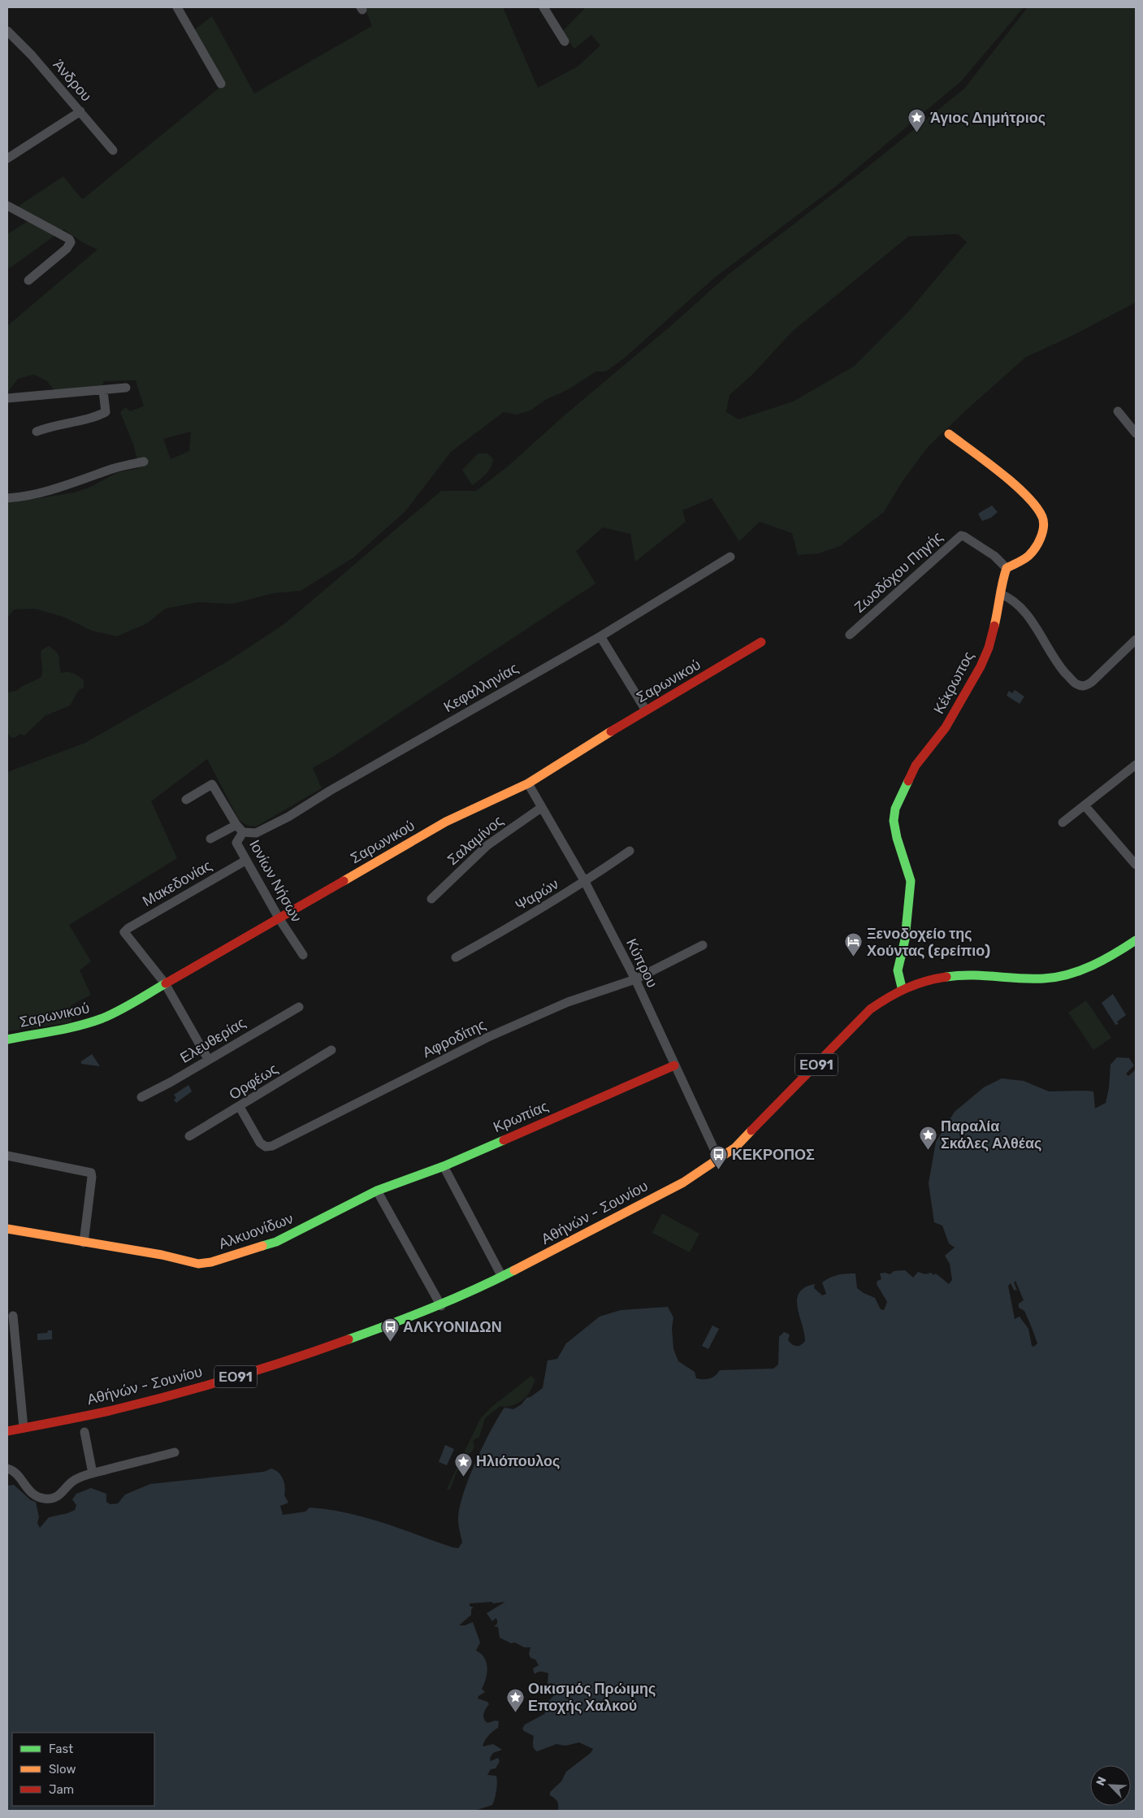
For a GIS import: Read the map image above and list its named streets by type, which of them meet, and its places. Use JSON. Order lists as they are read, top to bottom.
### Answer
{
  "streets": {
    "street": [
      "Άνδρου",
      "Ζωοδόχου Πηγής",
      "Σαρωνικού",
      "Κέκρωπος",
      "Κεφαλληνίας",
      "Σαλαμίνος",
      "Ιονίων Νήσων",
      "Μακεδονίας",
      "Ψαρών",
      "Κύπρου",
      "Αφροδίτης",
      "Ελευθερίας",
      "ΕΟ91",
      "Ορφέως",
      "Κρωπίας",
      "Αθήνών - Σουνίου",
      "Αλκυονίδων"
    ]
  },
  "crossings": [
    ["Ζωοδόχου Πηγής", "Κέκρωπος"],
    ["Σαρωνικού", "Ιονίων Νήσων"],
    ["Σαρωνικού", "Μακεδονίας"],
    ["Σαρωνικού", "Κύπρου"],
    ["Κέκρωπος", "Αθήνών - Σουνίου"],
    ["Κεφαλληνίας", "Ιονίων Νήσων"],
    ["Σαλαμίνος", "Κύπρου"],
    ["Ιονίων Νήσων", "Μακεδονίας"],
    ["Ψαρών", "Κύπρου"],
    ["Κύπρου", "Αφροδίτης"],
    ["Κύπρου", "Κρωπίας"],
    ["Κύπρου", "Αθήνών - Σουνίου"],
    ["Αφροδίτης", "Ορφέως"],
    ["Κρωπίας", "Αλκυονίδων"]
  ],
  "places": {
    "place": [
      "Άγιος Δημήτριος",
      "Παραλία Σκάλες Αλθέας",
      "Ηλιόπουλος",
      "Οικισμός Πρώιμης Εποχής Χαλκού"
    ],
    "hotel": ["Ξενοδοχείο της Χούντας (ερείπιο)"],
    "bus stop": ["ΚΕΚΡΟΠΟΣ", "ΑΛΚΥΟΝΙΔΩΝ"]
  },
  "legend": ["Fast", "Slow", "Jam"],
  "north": "top left"
}
